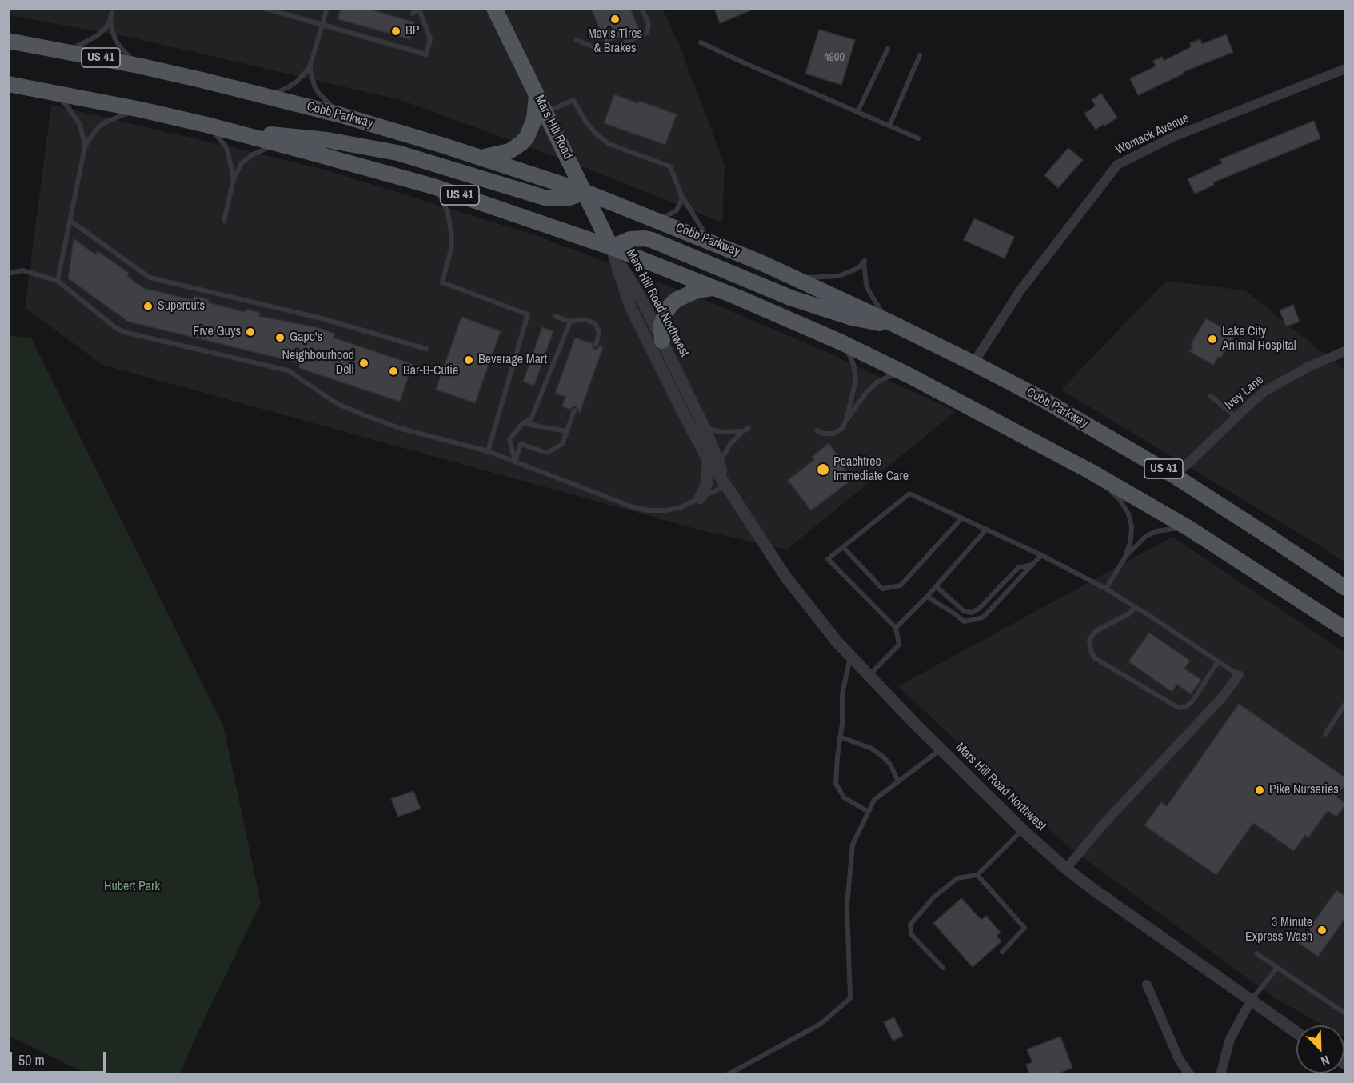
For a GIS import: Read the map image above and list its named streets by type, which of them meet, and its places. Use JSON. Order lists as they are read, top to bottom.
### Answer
{
  "streets": {
    "main road": ["US 41", "Cobb Parkway", "Mars Hill Road"],
    "street": ["Womack Avenue", "Mars Hill Road Northwest", "Ivey Lane"]
  },
  "crossings": [
    ["US 41", "Mars Hill Road"],
    ["US 41", "Mars Hill Road Northwest"],
    ["Cobb Parkway", "Mars Hill Road"],
    ["Cobb Parkway", "Womack Avenue"],
    ["Cobb Parkway", "Ivey Lane"],
    ["Mars Hill Road", "Mars Hill Road Northwest"]
  ],
  "parks": ["Hubert Park"],
  "places": [
    "Mavis Tires & Brakes",
    "BP",
    "Supercuts",
    "Five Guys",
    "Gapo's",
    "Lake City Animal Hospital",
    "Beverage Mart",
    "Neighbourhood Deli",
    "Bar-B-Cutie",
    "Peachtree Immediate Care",
    "Pike Nurseries",
    "3 Minute Express Wash"
  ],
  "house_numbers": ["4900"],
  "scale_bar": "50 m",
  "north": "bottom right"
}
